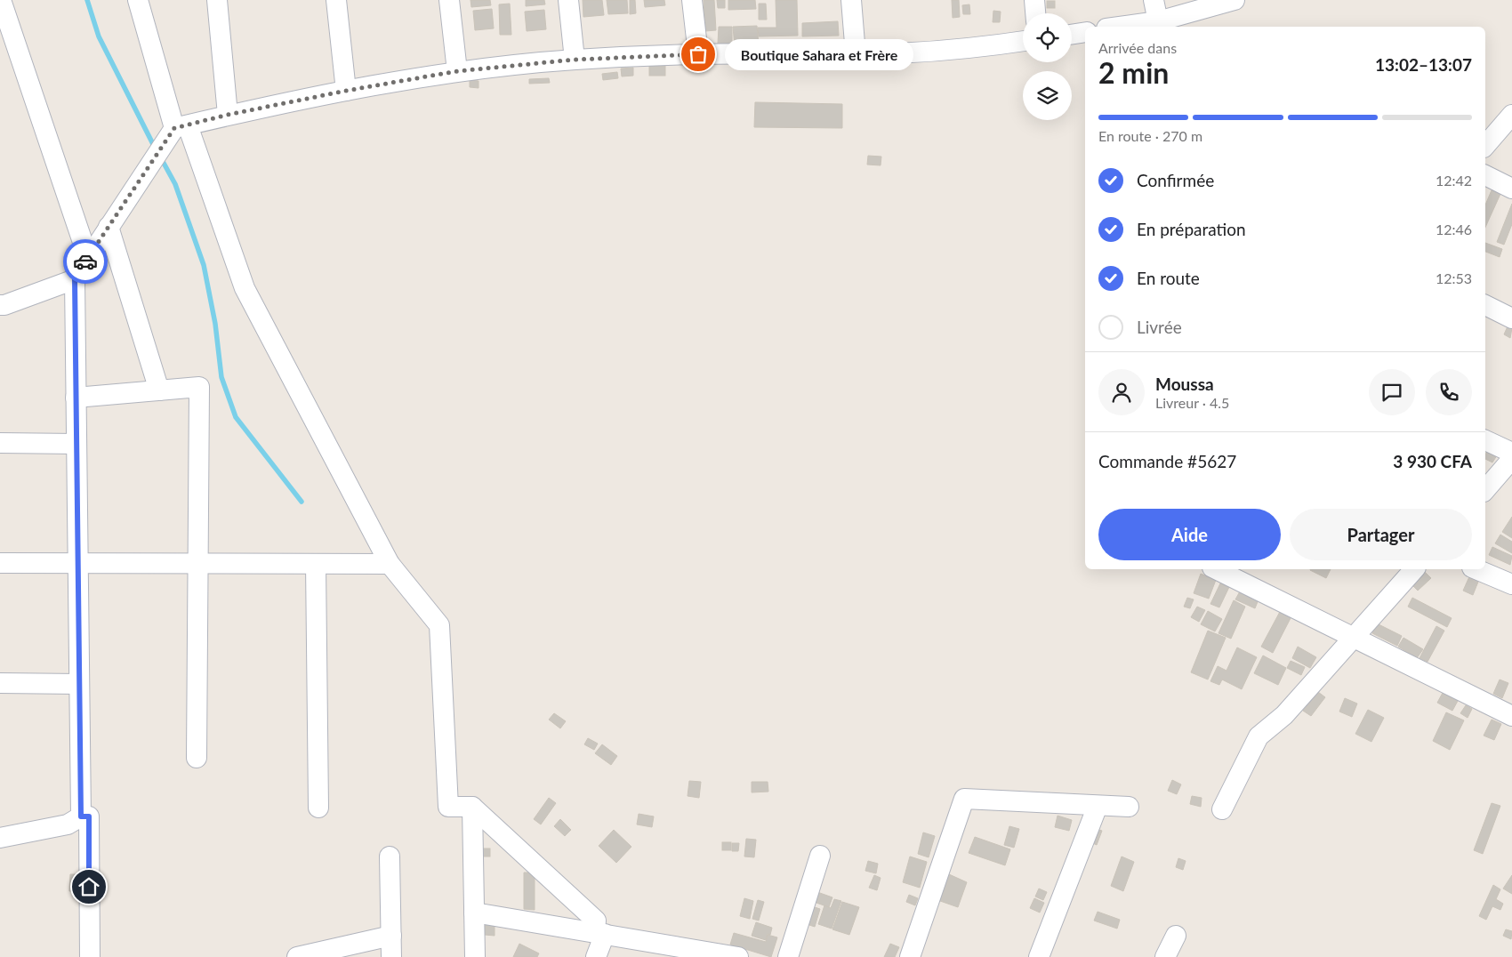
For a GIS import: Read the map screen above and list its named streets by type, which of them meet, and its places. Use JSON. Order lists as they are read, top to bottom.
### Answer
{
  "places": ["Boutique Sahara et Frère"],
  "page": {
    "heading": ["2 min", "Arrivée dans", "13:02–13:07"],
    "panel": [
      "Moussa",
      "Livreur · 4.5",
      "Commande #5627",
      "3 930 CFA"
    ],
    "bubble": "Boutique Sahara et Frère",
    "bar": "En route · 270 m",
    "list": [
      ["Confirmée", "12:42"],
      ["En préparation", "12:46"],
      ["En route", "12:53"],
      "Livrée"
    ],
    "buttons": ["Aide", "Partager"]
  }
}
